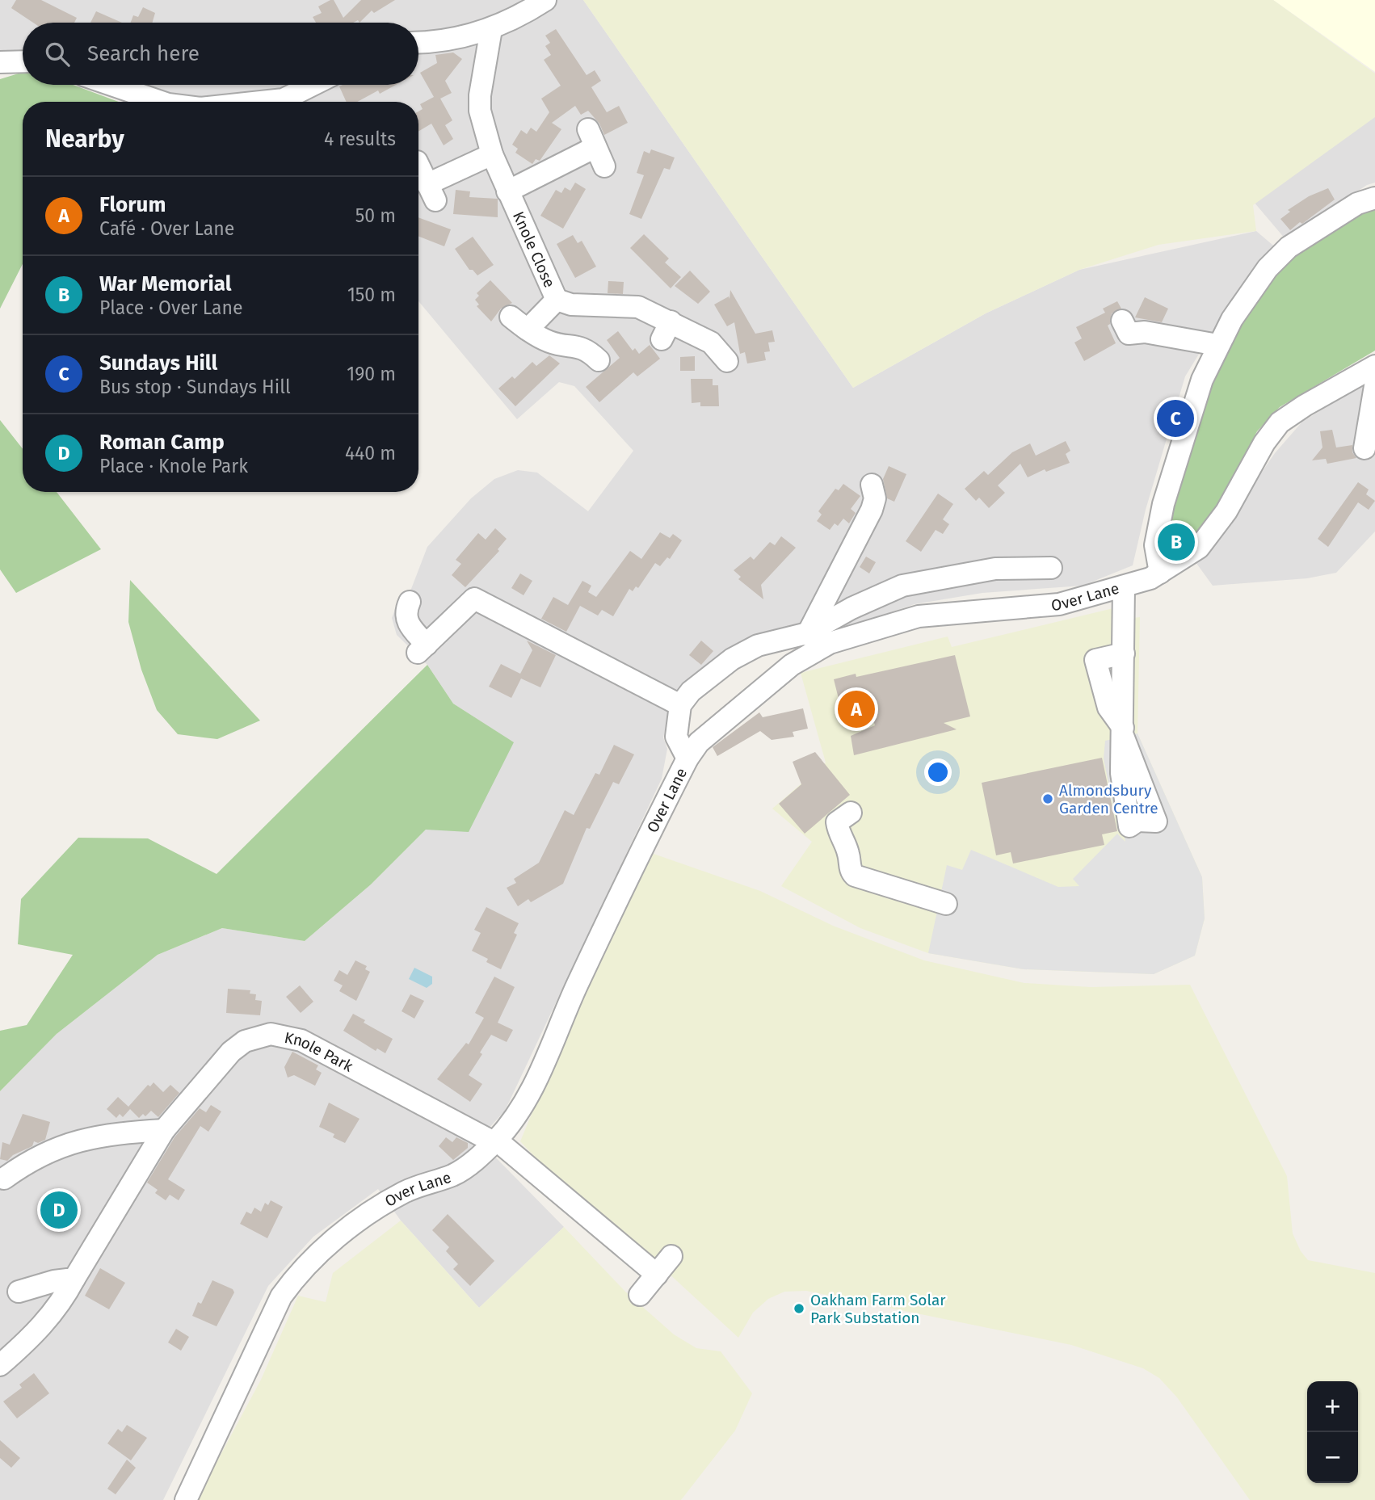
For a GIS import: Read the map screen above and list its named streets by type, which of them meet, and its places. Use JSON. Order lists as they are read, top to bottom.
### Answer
{
  "streets": {
    "street": ["Knole Close", "Over Lane", "Knole Park"]
  },
  "crossings": [
    ["Over Lane", "Knole Park"]
  ],
  "places": ["Almondsbury Garden Centre", "Oakham Farm Solar Park Substation"],
  "page": {
    "search": "Search here",
    "heading": ["Nearby", "4 results"],
    "list": [
      {
        "mark": "A",
        "name": "Florum",
        "note": "Café · Over Lane",
        "value": "50 m"
      },
      {
        "mark": "B",
        "name": "War Memorial",
        "note": "Place · Over Lane",
        "value": "150 m"
      },
      {
        "mark": "C",
        "name": "Sundays Hill",
        "note": "Bus stop · Sundays Hill",
        "value": "190 m"
      },
      {
        "mark": "D",
        "name": "Roman Camp",
        "note": "Place · Knole Park",
        "value": "440 m"
      }
    ],
    "pins": [
      "C",
      "B",
      "A",
      "D"
    ],
    "map_buttons": ["+", "−"]
  }
}
